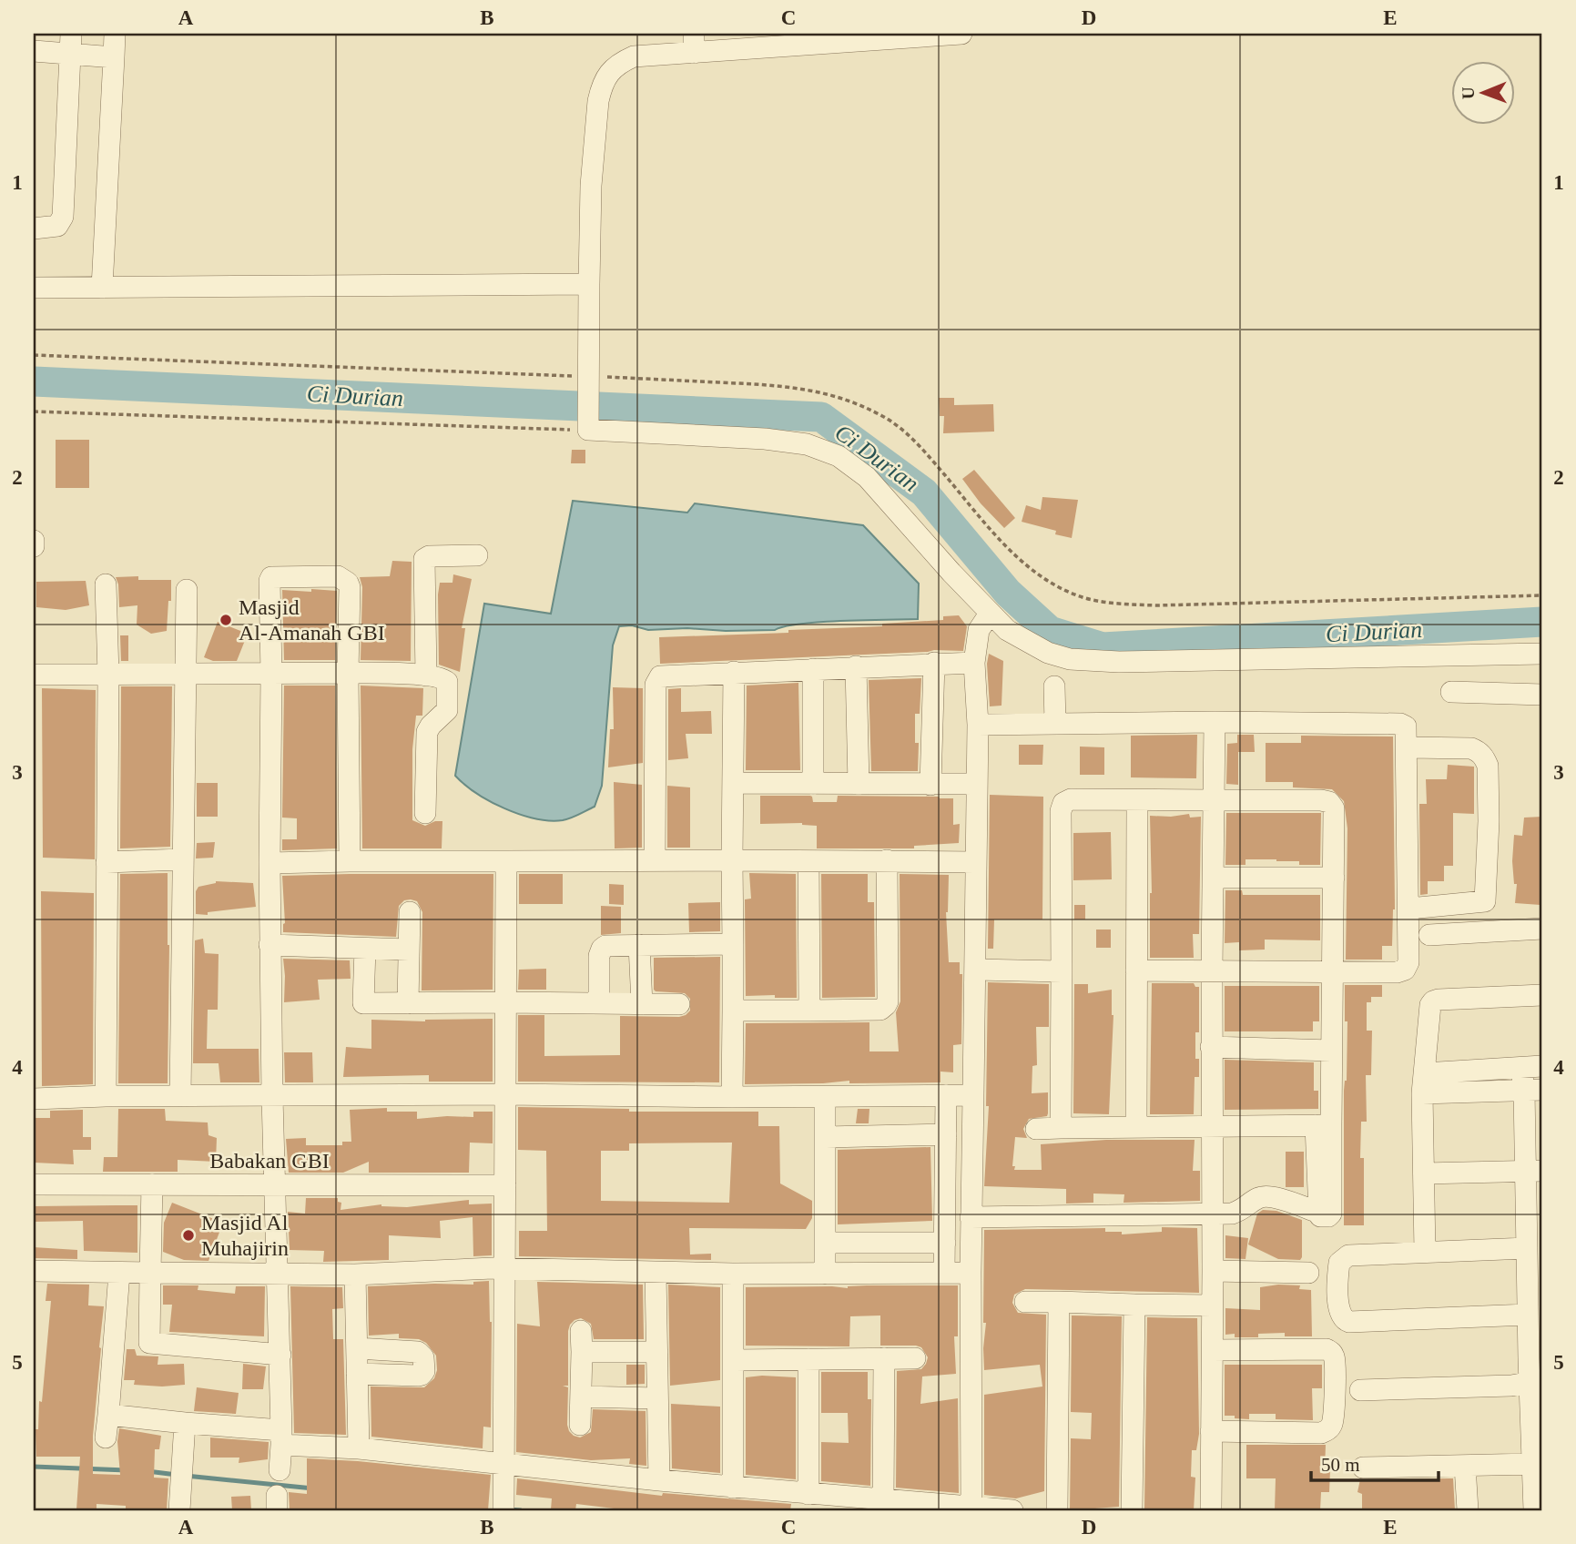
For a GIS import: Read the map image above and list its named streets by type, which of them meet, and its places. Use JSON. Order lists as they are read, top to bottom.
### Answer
{
  "streets": {
    "street": ["Babakan GBI"]
  },
  "water": ["Ci Durian"],
  "places": ["Masjid Al-Amanah GBI", "Masjid Al Muhajirin"],
  "scale_bar": "50 m",
  "north": "left",
  "grid": {
    "columns": [
      "A",
      "B",
      "C",
      "D",
      "E"
    ],
    "rows": [
      "1",
      "2",
      "3",
      "4",
      "5"
    ]
  }
}
